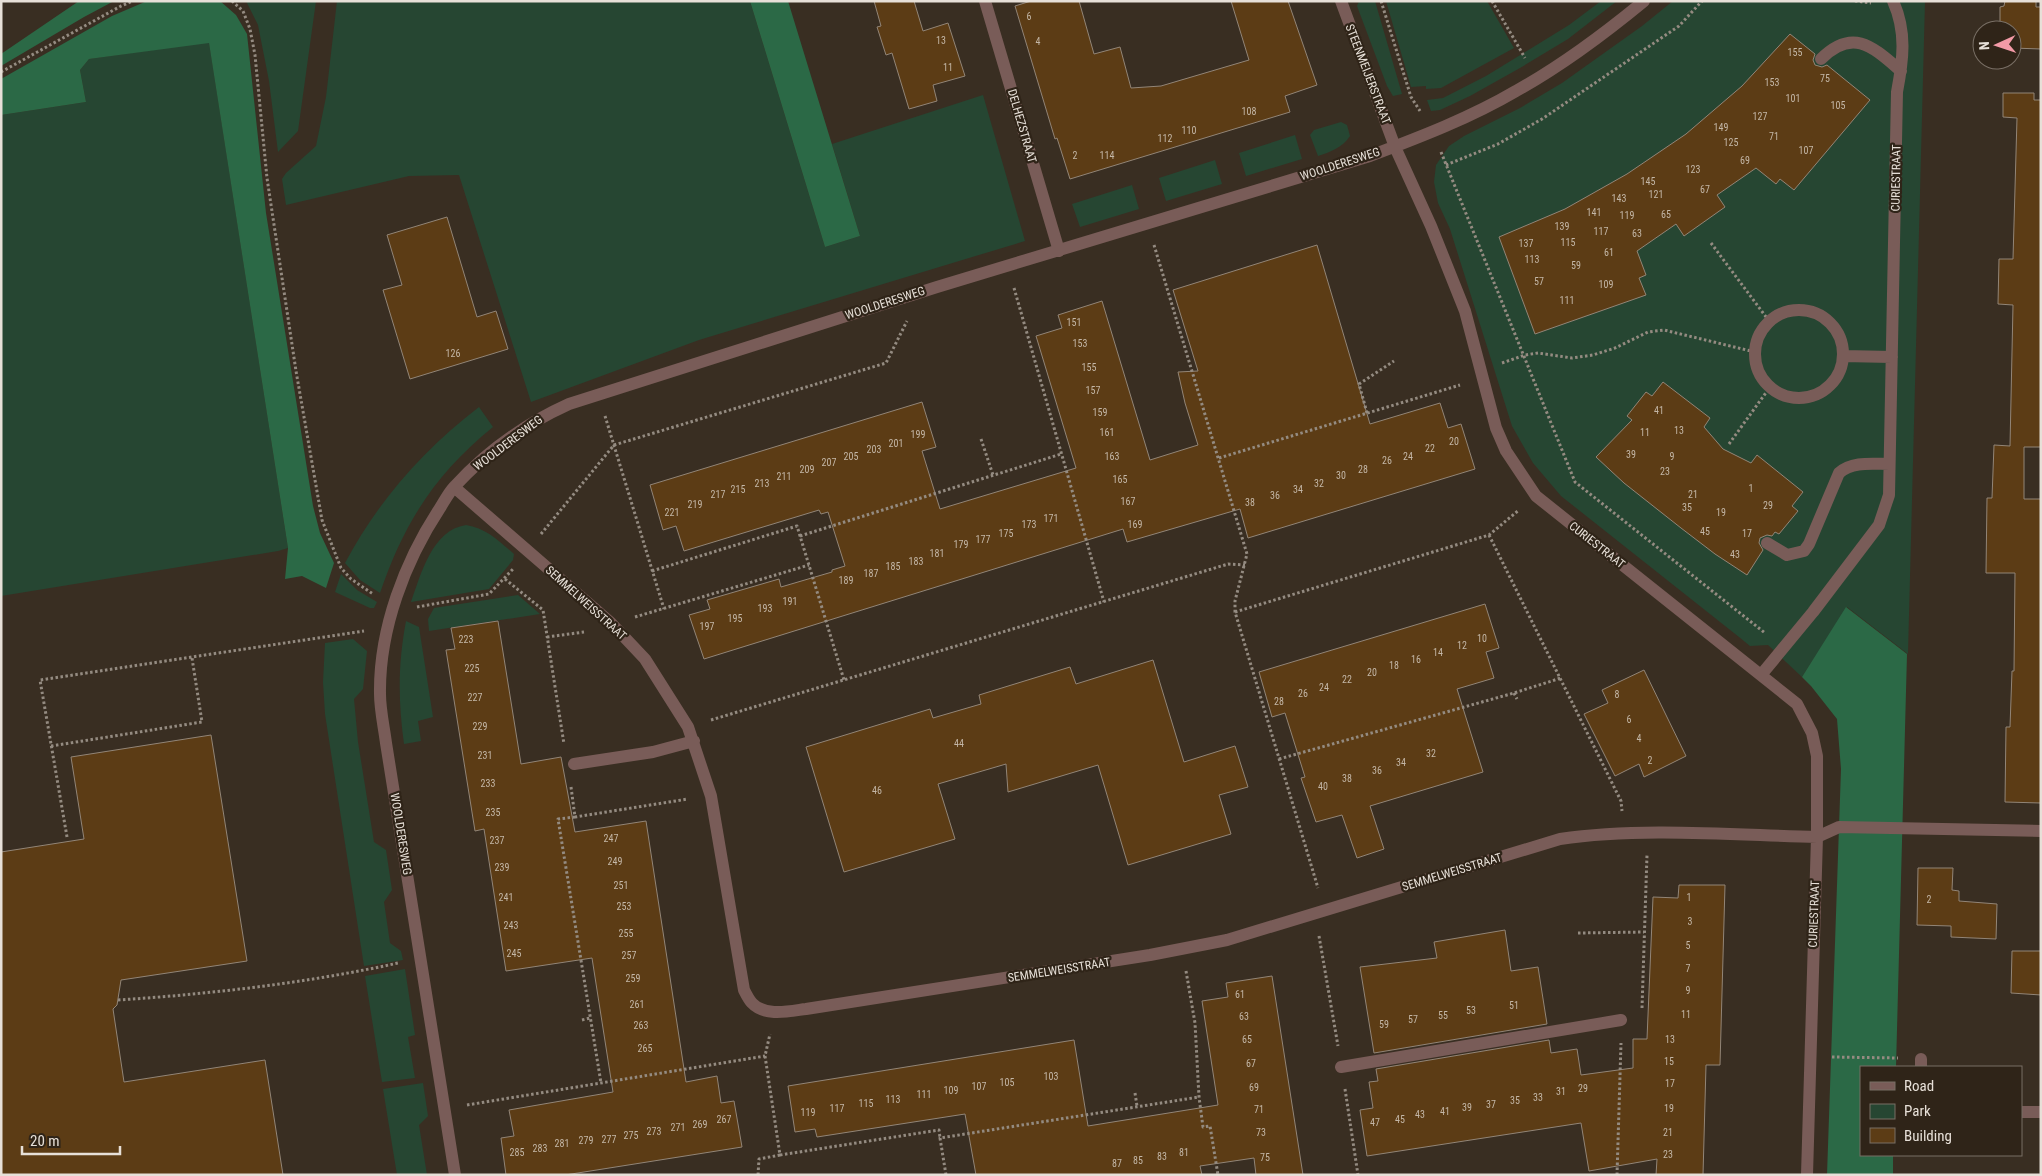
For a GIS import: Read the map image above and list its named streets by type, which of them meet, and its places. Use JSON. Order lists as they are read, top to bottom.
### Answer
{
  "streets": {
    "street": [
      "STEENMEIJERSTRAAT",
      "DELHEZSTRAAT",
      "WOOLDERESWEG",
      "CURIESTRAAT",
      "SEMMELWEISSTRAAT"
    ]
  },
  "crossings": [
    ["STEENMEIJERSTRAAT", "WOOLDERESWEG"],
    ["STEENMEIJERSTRAAT", "CURIESTRAAT"],
    ["DELHEZSTRAAT", "WOOLDERESWEG"],
    ["WOOLDERESWEG", "CURIESTRAAT"],
    ["WOOLDERESWEG", "SEMMELWEISSTRAAT"],
    ["CURIESTRAAT", "SEMMELWEISSTRAAT"]
  ],
  "house_numbers": [
    "6",
    "13",
    "4",
    "155",
    "11",
    "75",
    "153",
    "101",
    "105",
    "108",
    "127",
    "149",
    "110",
    "71",
    "112",
    "125",
    "107",
    "2",
    "114",
    "69",
    "123",
    "145",
    "67",
    "121",
    "143",
    "141",
    "65",
    "119",
    "139",
    "117",
    "63",
    "115",
    "137",
    "61",
    "113",
    "59",
    "57",
    "109",
    "111",
    "151",
    "153",
    "126",
    "155",
    "157",
    "41",
    "159",
    "13",
    "161",
    "11",
    "199",
    "20",
    "201",
    "22",
    "203",
    "39",
    "205",
    "163",
    "24",
    "9",
    "26",
    "207",
    "209",
    "28",
    "23",
    "30",
    "211",
    "165",
    "213",
    "32",
    "1",
    "215",
    "34",
    "217",
    "21",
    "36",
    "167",
    "38",
    "219",
    "29",
    "35",
    "221",
    "19",
    "171",
    "173",
    "169",
    "45",
    "175",
    "17",
    "177",
    "179",
    "181",
    "43",
    "183",
    "185",
    "187",
    "189",
    "191",
    "193",
    "195",
    "197",
    "10",
    "223",
    "12",
    "14",
    "16",
    "18",
    "225",
    "20",
    "22",
    "24",
    "26",
    "8",
    "227",
    "28",
    "6",
    "229",
    "4",
    "44",
    "32",
    "231",
    "2",
    "34",
    "36",
    "38",
    "233",
    "40",
    "46",
    "235",
    "247",
    "237",
    "249",
    "239",
    "251",
    "241",
    "1",
    "2",
    "253",
    "3",
    "243",
    "255",
    "5",
    "245",
    "257",
    "7",
    "259",
    "9",
    "61",
    "261",
    "51",
    "53",
    "11",
    "55",
    "63",
    "57",
    "59",
    "263",
    "65",
    "13",
    "265",
    "15",
    "67",
    "103",
    "105",
    "17",
    "107",
    "69",
    "29",
    "109",
    "31",
    "111",
    "33",
    "113",
    "35",
    "115",
    "37",
    "39",
    "117",
    "19",
    "71",
    "41",
    "119",
    "43",
    "267",
    "45",
    "47",
    "269",
    "271",
    "273",
    "73",
    "21",
    "275",
    "277",
    "279",
    "281",
    "283",
    "285",
    "81",
    "23",
    "83",
    "75",
    "85",
    "87"
  ],
  "legend": ["Road", "Park", "Building"],
  "scale_bar": "20 m",
  "north": "left"
}
